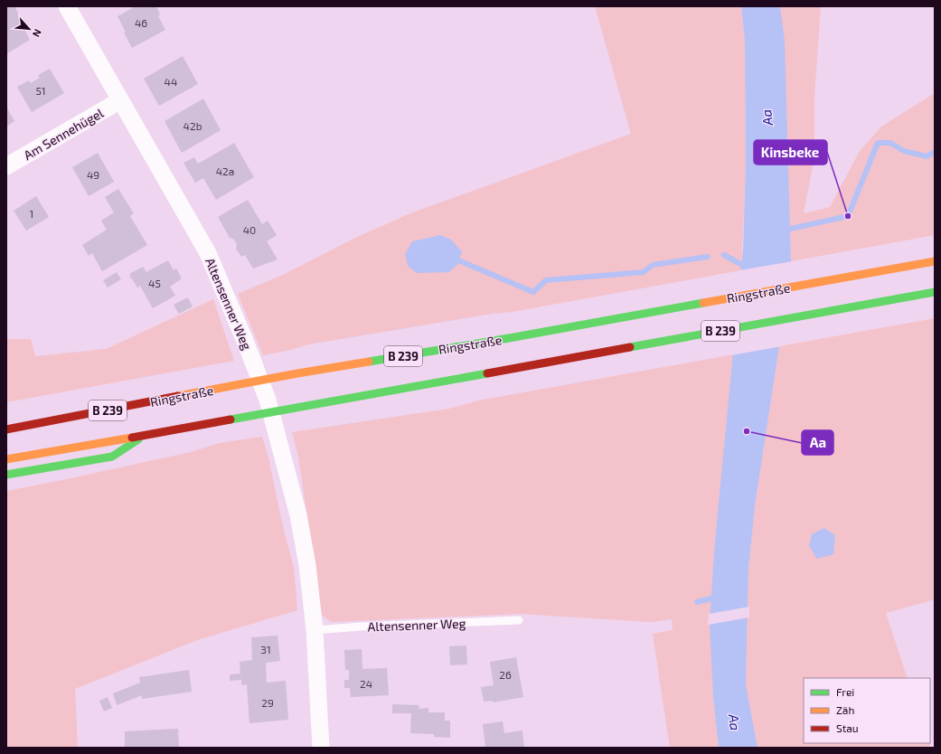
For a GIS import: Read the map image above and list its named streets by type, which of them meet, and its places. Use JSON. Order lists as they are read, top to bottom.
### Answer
{
  "streets": {
    "highway": ["Ringstraße", "B 239"],
    "street": ["Am Sennehügel", "Altensenner Weg"]
  },
  "crossings": [
    ["Am Sennehügel", "Altensenner Weg"]
  ],
  "water": ["Aa"],
  "places": ["Kinsbeke", "Aa"],
  "house_numbers": [
    "46",
    "44",
    "51",
    "42b",
    "42a",
    "49",
    "1",
    "40",
    "45",
    "31",
    "26",
    "24",
    "29"
  ],
  "legend": ["Frei", "Zäh", "Stau"],
  "north": "bottom right"
}
